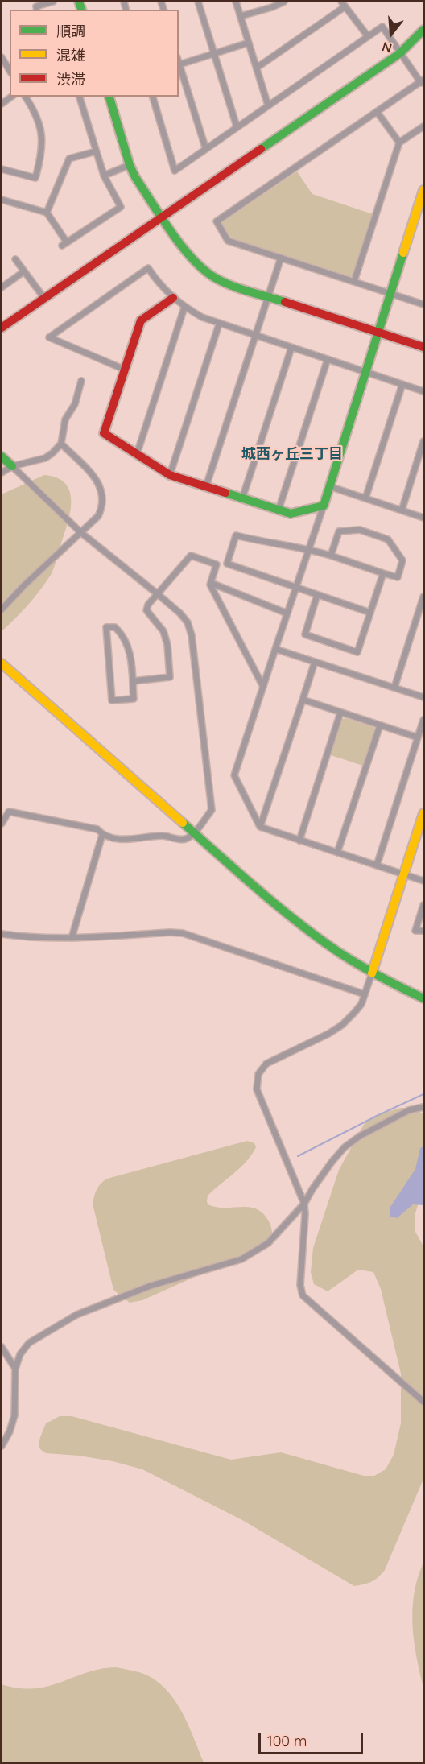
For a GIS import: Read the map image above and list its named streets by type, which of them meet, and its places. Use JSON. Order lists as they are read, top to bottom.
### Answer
{
  "districts": ["城西ヶ丘三丁目"],
  "legend": ["順調", "混雑", "渋滞"],
  "scale_bar": "100 m",
  "north": "bottom"
}
